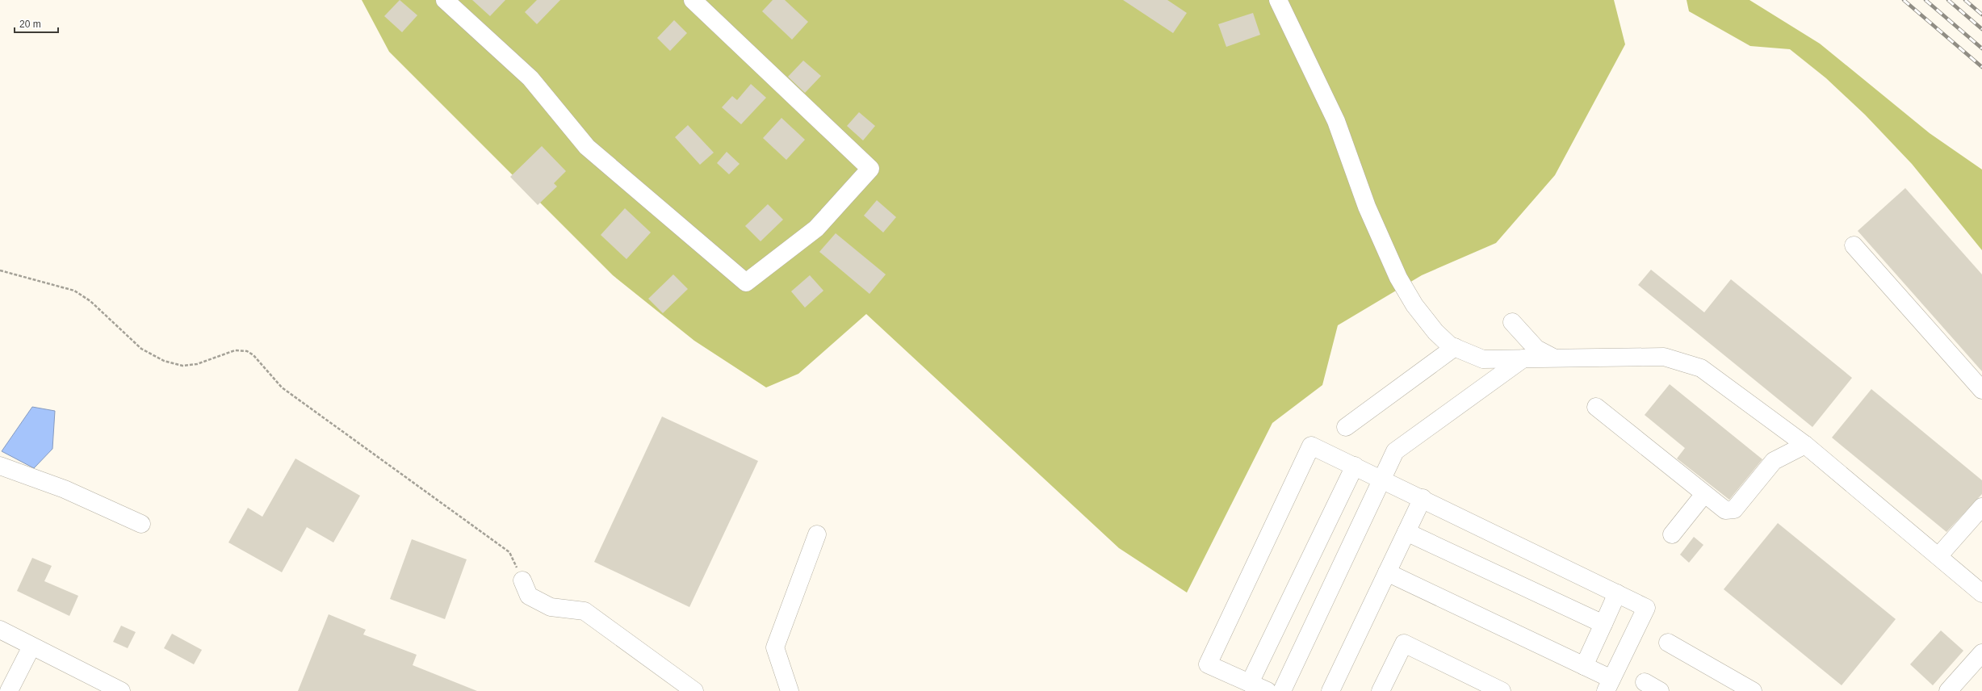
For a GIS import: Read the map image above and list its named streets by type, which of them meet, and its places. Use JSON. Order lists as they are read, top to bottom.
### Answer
{
  "scale_bar": "20 m"
}
